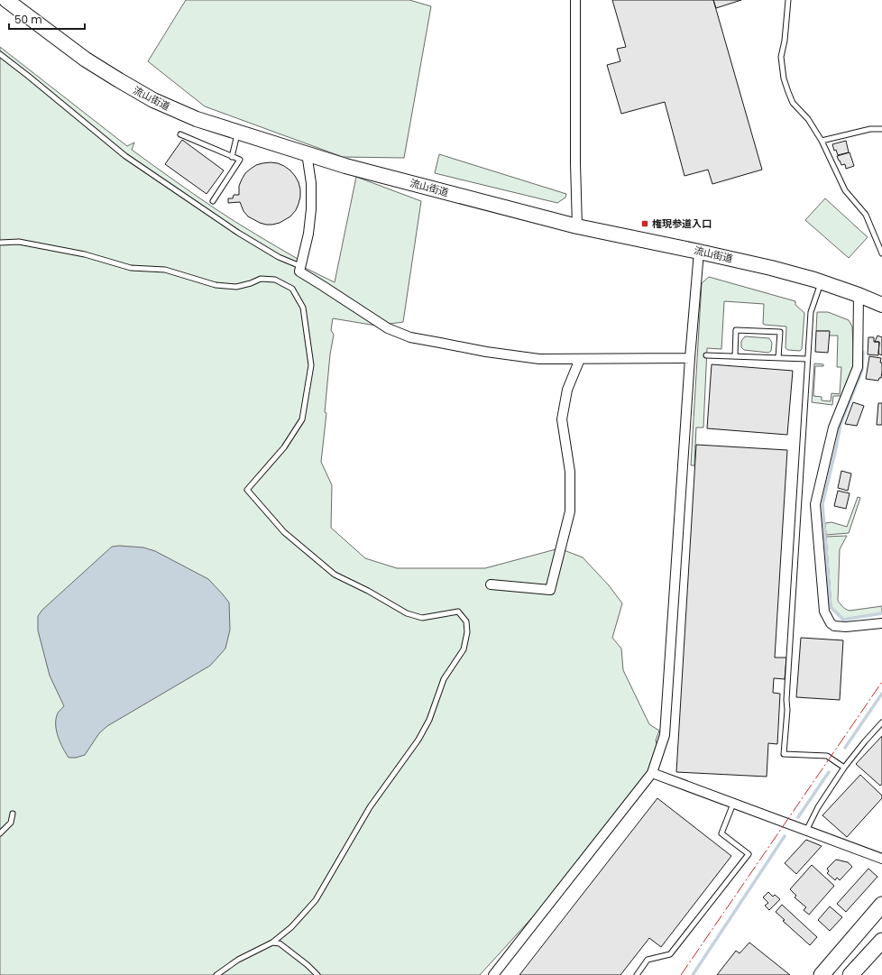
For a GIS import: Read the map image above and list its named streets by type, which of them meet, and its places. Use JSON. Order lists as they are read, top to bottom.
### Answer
{
  "streets": {
    "main road": ["流山街道"]
  },
  "places": {
    "transit": ["権現参道入口"]
  },
  "scale_bar": "50 m"
}
